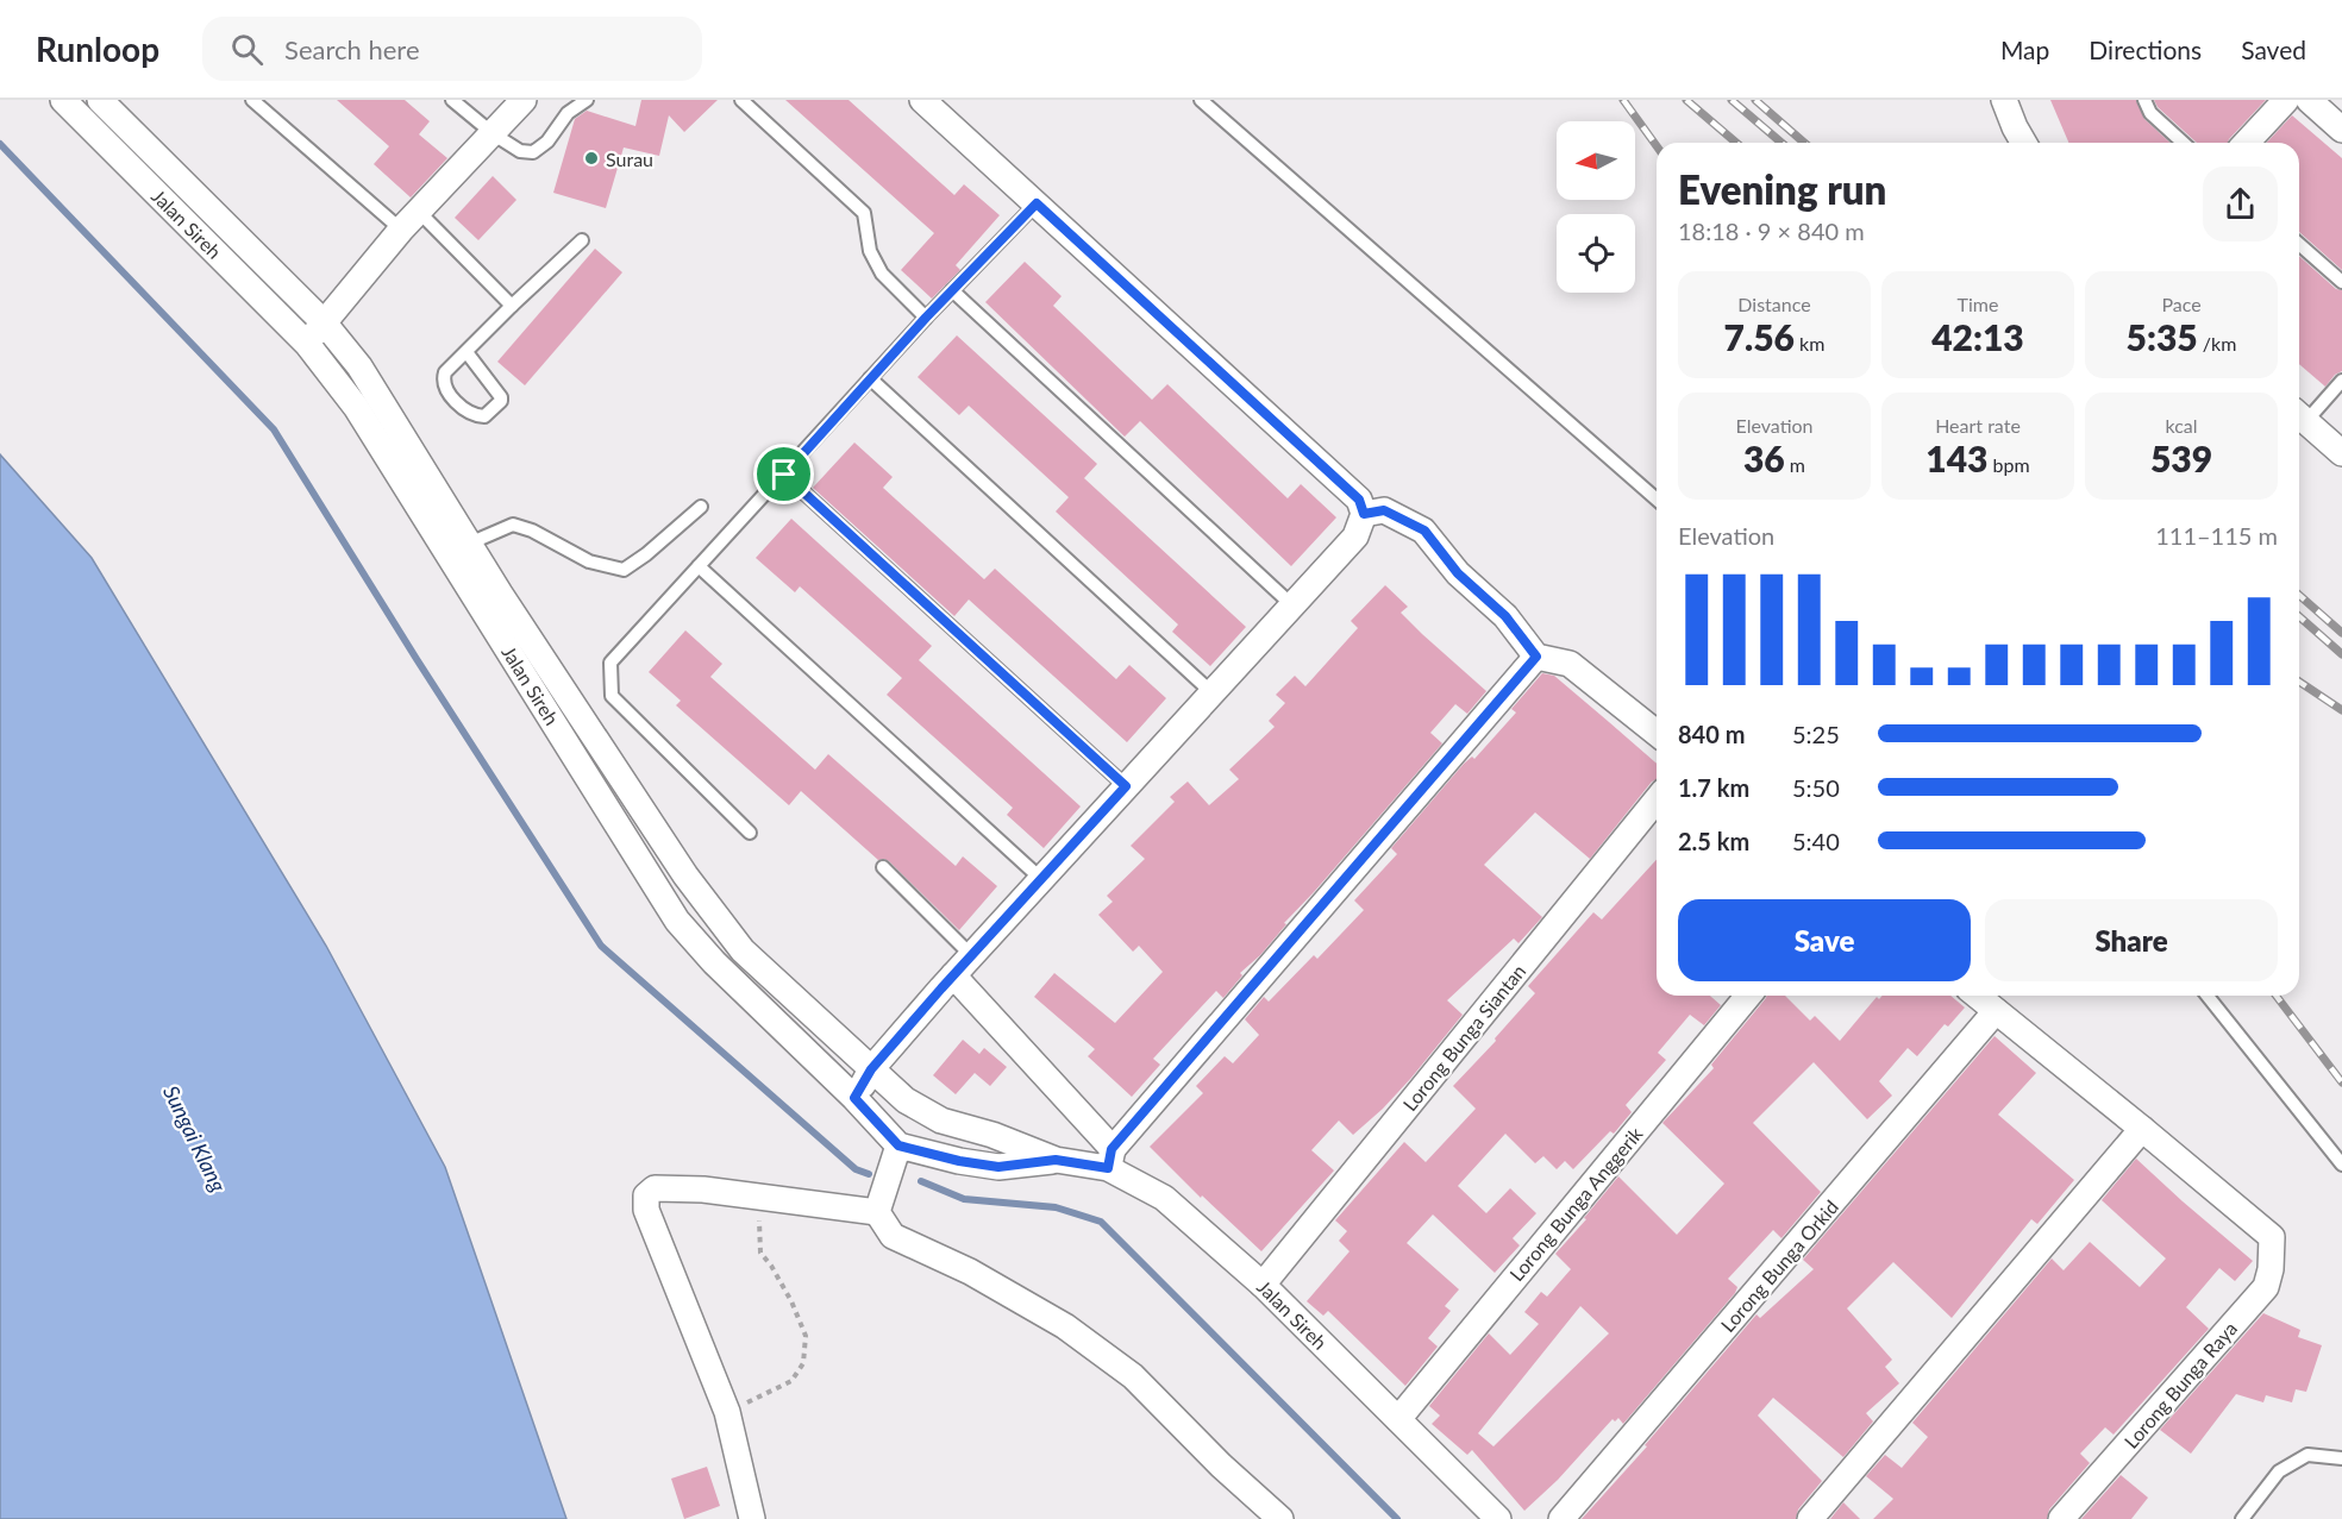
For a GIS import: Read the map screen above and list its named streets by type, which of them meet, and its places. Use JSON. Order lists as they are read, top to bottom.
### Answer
{
  "streets": {
    "street": [
      "Jalan Sireh",
      "Lorong Bunga Siantan",
      "Lorong Bunga Anggerik",
      "Lorong Bunga Orkid",
      "Lorong Bunga Raya"
    ]
  },
  "crossings": [
    ["Jalan Sireh", "Lorong Bunga Siantan"],
    ["Jalan Sireh", "Lorong Bunga Anggerik"]
  ],
  "water": ["Sungai Klang"],
  "places": ["Surau"],
  "north": "left",
  "page": {
    "header": "Runloop",
    "search": "Search here",
    "nav": ["Map", "Directions", "Saved"],
    "heading": ["Evening run", "18:18 · 9 × 840 m"],
    "stats": [
      ["Distance", "7.56 km"],
      ["Time", "42:13"],
      ["Pace", "5:35 /km"],
      ["Elevation", "36 m"],
      ["Heart rate", "143 bpm"],
      ["kcal", "539"]
    ],
    "chart": ["Elevation", "111–115 m"],
    "list": [
      {
        "name": "840 m",
        "note": "5:25"
      },
      {
        "name": "1.7 km",
        "note": "5:50"
      },
      {
        "name": "2.5 km",
        "note": "5:40"
      }
    ],
    "buttons": ["Save", "Share"]
  }
}
